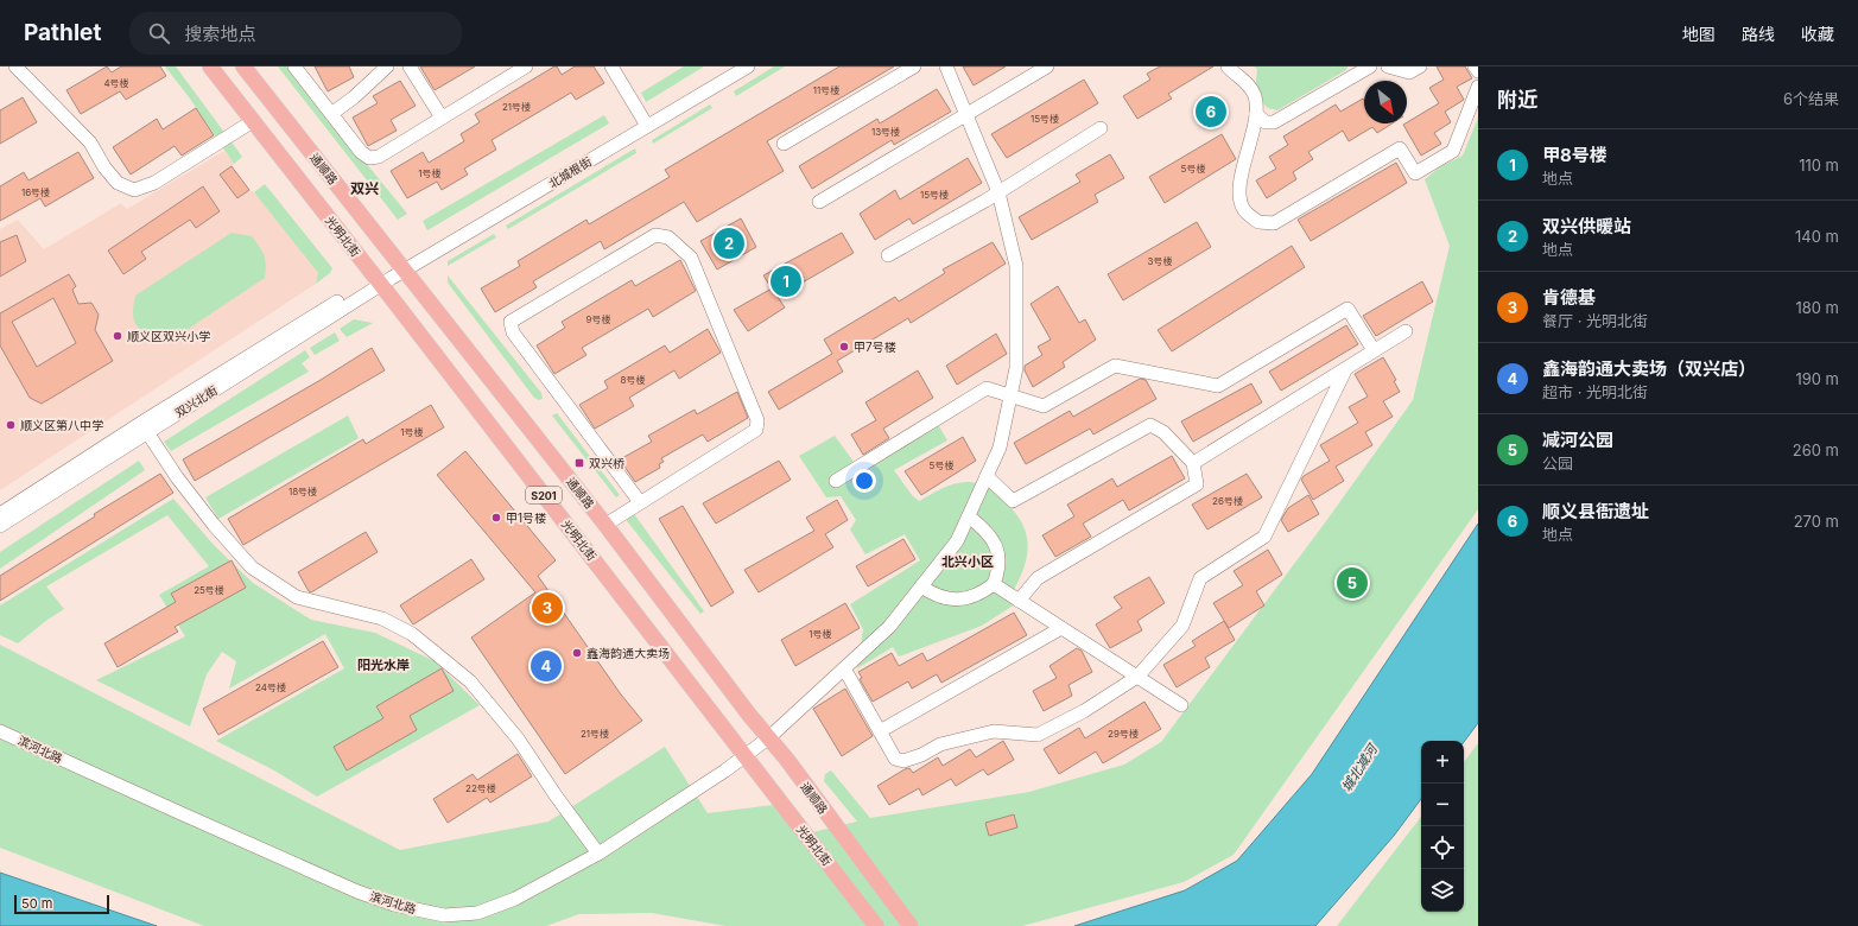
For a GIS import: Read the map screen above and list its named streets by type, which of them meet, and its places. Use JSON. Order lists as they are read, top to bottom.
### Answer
{
  "streets": {
    "main road": ["通顺路", "光明北街", "S201"],
    "street": ["北城根街", "双兴北街", "滨河北路"]
  },
  "crossings": [
    ["通顺路", "北城根街"],
    ["通顺路", "光明北街"],
    ["通顺路", "双兴北街"],
    ["通顺路", "滨河北路"],
    ["北城根街", "光明北街"],
    ["北城根街", "双兴北街"],
    ["光明北街", "双兴北街"],
    ["光明北街", "滨河北路"]
  ],
  "districts": ["双兴", "北兴小区", "阳光水岸"],
  "water": ["城北减河"],
  "places": {
    "other": [
      "顺义区双兴小学",
      "甲7号楼",
      "顺义区第八中学",
      "甲1号楼",
      "鑫海韵通大卖场"
    ],
    "transit": ["双兴桥"]
  },
  "house_numbers": [
    "4号楼",
    "11号楼",
    "21号楼",
    "15号楼",
    "13号楼",
    "5号楼",
    "1号楼",
    "16号楼",
    "15号楼",
    "3号楼",
    "9号楼",
    "8号楼",
    "1号楼",
    "5号楼",
    "18号楼",
    "26号楼",
    "25号楼",
    "1号楼",
    "24号楼",
    "21号楼",
    "29号楼",
    "22号楼"
  ],
  "scale_bar": "50 m",
  "north": "bottom right",
  "page": {
    "header": "Pathlet",
    "search": "搜索地点",
    "nav": ["地图", "路线", "收藏"],
    "heading": ["附近", "6个结果"],
    "pins": [
      "6",
      "2",
      "1",
      "5",
      "3",
      "4"
    ],
    "list": [
      {
        "mark": "1",
        "name": "甲8号楼",
        "note": "地点",
        "value": "110 m"
      },
      {
        "mark": "2",
        "name": "双兴供暖站",
        "note": "地点",
        "value": "140 m"
      },
      {
        "mark": "3",
        "name": "肯德基",
        "note": "餐厅 · 光明北街",
        "value": "180 m"
      },
      {
        "mark": "4",
        "name": "鑫海韵通大卖场（双兴店）",
        "note": "超市 · 光明北街",
        "value": "190 m"
      },
      {
        "mark": "5",
        "name": "减河公园",
        "note": "公园",
        "value": "260 m"
      },
      {
        "mark": "6",
        "name": "顺义县衙遗址",
        "note": "地点",
        "value": "270 m"
      }
    ],
    "map_buttons": ["+", "−"],
    "scale": "50 m"
  }
}
